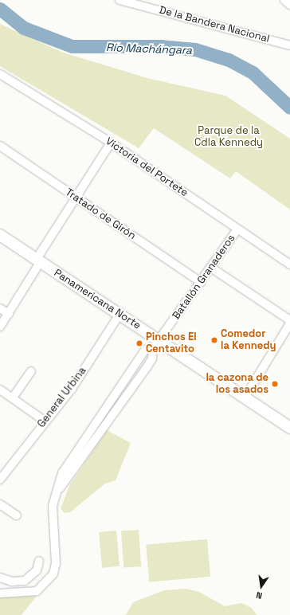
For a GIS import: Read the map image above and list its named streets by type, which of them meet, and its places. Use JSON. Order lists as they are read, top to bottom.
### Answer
{
  "streets": {
    "main road": ["Panamericana Norte"],
    "street": [
      "De la Bandera Nacional",
      "Victoria del Portete",
      "Tratado de Girón",
      "Batallón Granaderos",
      "General Urbina"
    ]
  },
  "crossings": [
    ["Victoria del Portete", "Batallón Granaderos"],
    ["Tratado de Girón", "Batallón Granaderos"],
    ["Batallón Granaderos", "Panamericana Norte"],
    ["Panamericana Norte", "General Urbina"]
  ],
  "water": ["Río Machángara"],
  "parks": ["Parque de la Cdla Kennedy"],
  "places": ["Comedor la Kennedy", "Pinchos El Centavito", "la cazona de los asados"],
  "north": "bottom"
}
